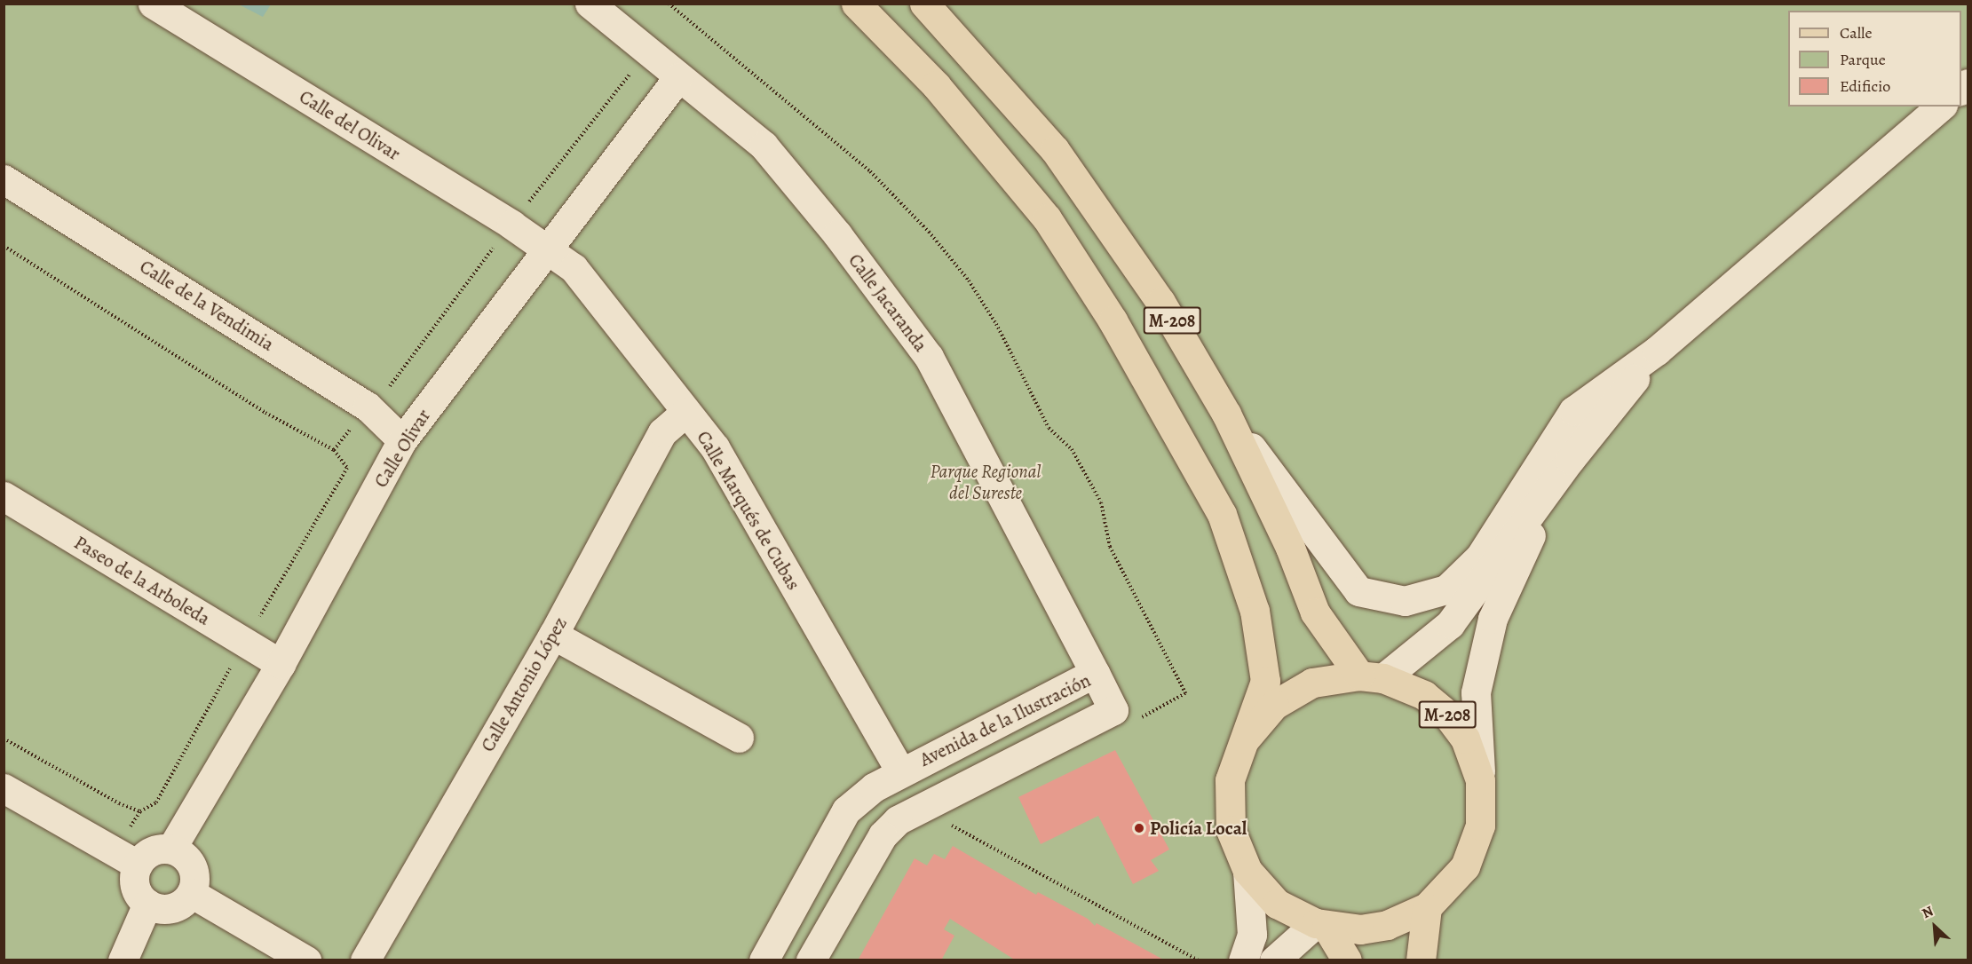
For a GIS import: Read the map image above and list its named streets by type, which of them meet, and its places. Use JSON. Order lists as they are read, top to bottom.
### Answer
{
  "streets": {
    "main road": ["M-208"],
    "street": [
      "Calle del Olivar",
      "Calle Jacaranda",
      "Calle de la Vendimia",
      "Calle Olivar",
      "Calle Marqués de Cubas",
      "Paseo de la Arboleda",
      "Calle Antonio López",
      "Avenida de la Ilustración"
    ]
  },
  "crossings": [
    ["Calle del Olivar", "Calle Olivar"],
    ["Calle del Olivar", "Calle Marqués de Cubas"],
    ["Calle Jacaranda", "Calle Olivar"],
    ["Calle Jacaranda", "Avenida de la Ilustración"],
    ["Calle de la Vendimia", "Calle Olivar"],
    ["Calle Olivar", "Calle Marqués de Cubas"],
    ["Calle Olivar", "Paseo de la Arboleda"],
    ["Calle Marqués de Cubas", "Calle Antonio López"],
    ["Calle Marqués de Cubas", "Avenida de la Ilustración"]
  ],
  "parks": ["Parque Regional del Sureste"],
  "places": ["Policía Local"],
  "legend": ["Calle", "Parque", "Edificio"],
  "north": "top left"
}
